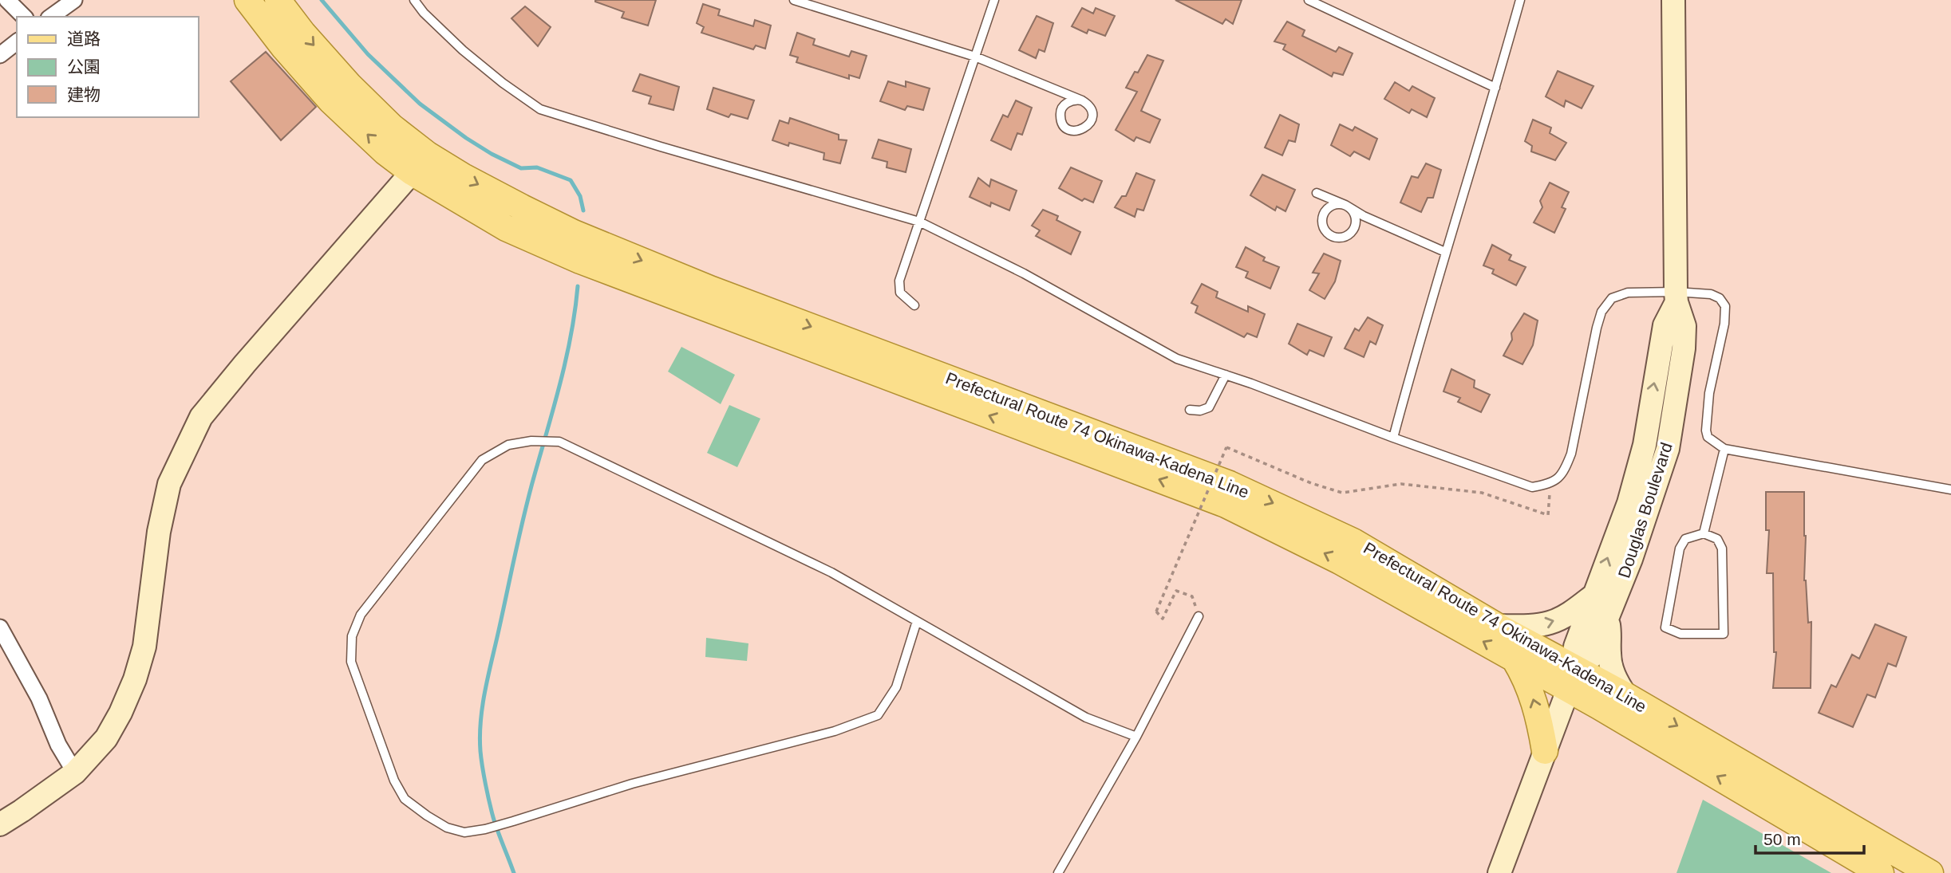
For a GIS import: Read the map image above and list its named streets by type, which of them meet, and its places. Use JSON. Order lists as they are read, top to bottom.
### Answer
{
  "streets": {
    "main road": ["Prefectural Route 74 Okinawa-Kadena Line"],
    "street": ["Douglas Boulevard"]
  },
  "crossings": [
    ["Prefectural Route 74 Okinawa-Kadena Line", "Douglas Boulevard"]
  ],
  "legend": ["道路", "公園", "建物"],
  "scale_bar": "50 m"
}
